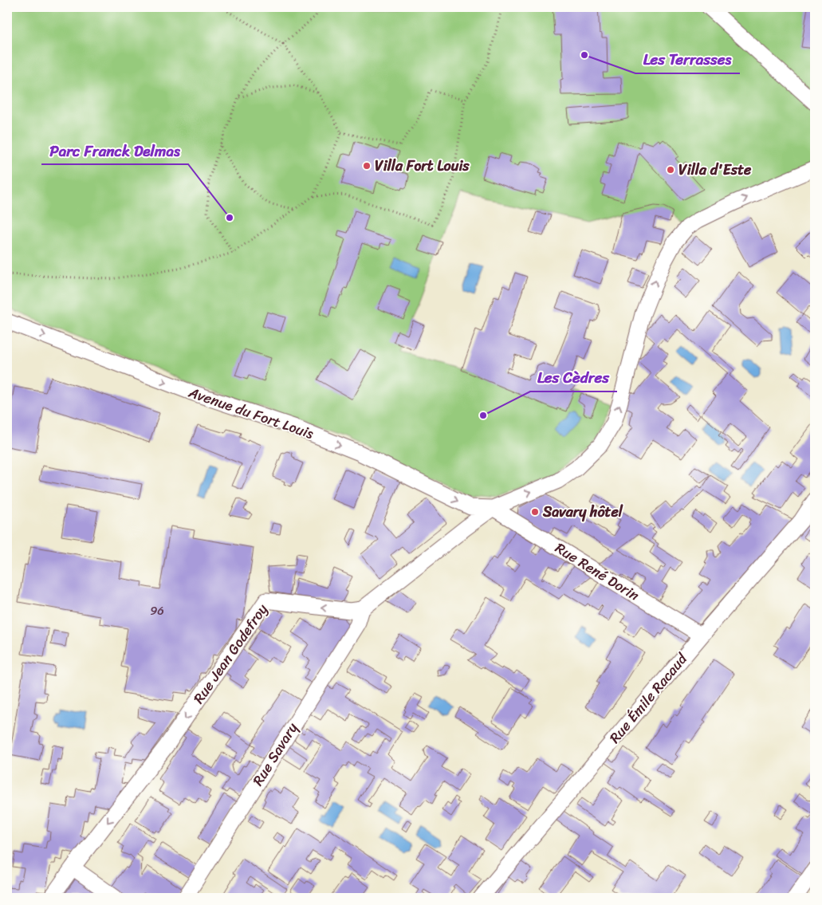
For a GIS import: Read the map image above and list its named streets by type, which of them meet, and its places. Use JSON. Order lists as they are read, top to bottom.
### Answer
{
  "streets": {
    "street": [
      "Avenue du Fort Louis",
      "Rue René Dorin",
      "Rue Jean Godefroy",
      "Rue Émile Racaud",
      "Rue Savary"
    ]
  },
  "crossings": [
    ["Avenue du Fort Louis", "Rue René Dorin"],
    ["Rue René Dorin", "Rue Émile Racaud"],
    ["Rue Jean Godefroy", "Rue Savary"]
  ],
  "one_way": ["Avenue du Fort Louis", "Rue Jean Godefroy"],
  "places": [
    "Les Terrasses",
    "Villa Fort Louis",
    "Villa d'Este",
    "Parc Franck Delmas",
    "Les Cèdres",
    "Savary hôtel"
  ],
  "house_numbers": ["96"]
}
